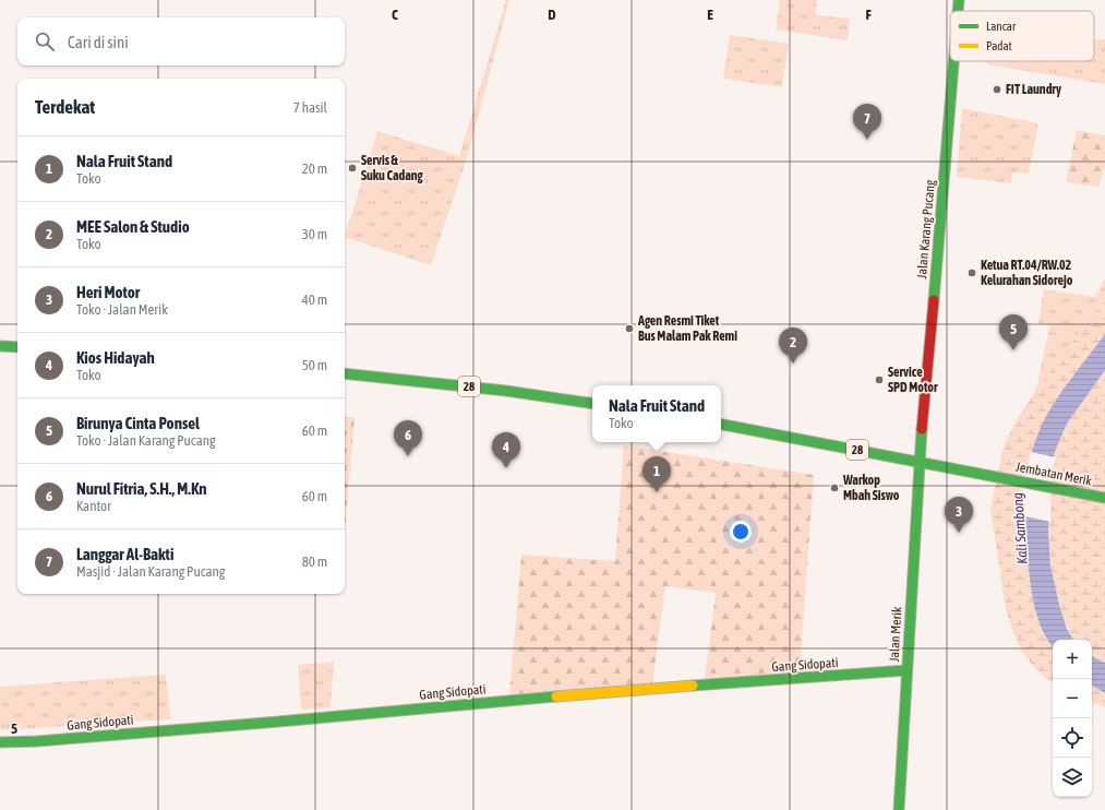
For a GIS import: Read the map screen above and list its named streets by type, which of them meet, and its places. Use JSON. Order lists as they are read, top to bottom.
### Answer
{
  "streets": {
    "main road": [
      "Jalan Karang Pucang",
      "28",
      "Jembatan Merik",
      "Jalan Merik",
      "Gang Sidopati"
    ]
  },
  "crossings": [
    ["Jalan Karang Pucang", "28"],
    ["Jalan Karang Pucang", "Jembatan Merik"],
    ["Jalan Karang Pucang", "Jalan Merik"],
    ["28", "Jembatan Merik"],
    ["28", "Jalan Merik"],
    ["Jembatan Merik", "Jalan Merik"],
    ["Jalan Merik", "Gang Sidopati"]
  ],
  "water": ["Kali Sambong"],
  "places": [
    "FIT Laundry",
    "Servis & Suku Cadang",
    "Ketua RT.04/RW.02 Kelurahan Sidorejo",
    "Agen Resmi Tiket Bus Malam Pak Remi",
    "Service SPD Motor",
    "Warkop Mbah Siswo"
  ],
  "legend": ["Lancar", "Padat"],
  "page": {
    "search": "Cari di sini",
    "heading": ["Terdekat", "7 hasil"],
    "pins": [
      "7",
      "5",
      "2",
      "6",
      "4",
      "1",
      "3"
    ],
    "list": [
      {
        "mark": "1",
        "name": "Nala Fruit Stand",
        "note": "Toko",
        "value": "20 m"
      },
      {
        "mark": "2",
        "name": "MEE Salon & Studio",
        "note": "Toko",
        "value": "30 m"
      },
      {
        "mark": "3",
        "name": "Heri Motor",
        "note": "Toko · Jalan Merik",
        "value": "40 m"
      },
      {
        "mark": "4",
        "name": "Kios Hidayah",
        "note": "Toko",
        "value": "50 m"
      },
      {
        "mark": "5",
        "name": "Birunya Cinta Ponsel",
        "note": "Toko · Jalan Karang Pucang",
        "value": "60 m"
      },
      {
        "mark": "6",
        "name": "Nurul Fitria, S.H., M.Kn",
        "note": "Kantor",
        "value": "60 m"
      },
      {
        "mark": "7",
        "name": "Langgar Al-Bakti",
        "note": "Masjid · Jalan Karang Pucang",
        "value": "80 m"
      }
    ],
    "popup": ["Nala Fruit Stand", "Toko"],
    "map_buttons": ["+", "−"]
  },
  "grid": {
    "columns": [
      "C",
      "D",
      "E",
      "F"
    ],
    "rows": ["5"]
  }
}
